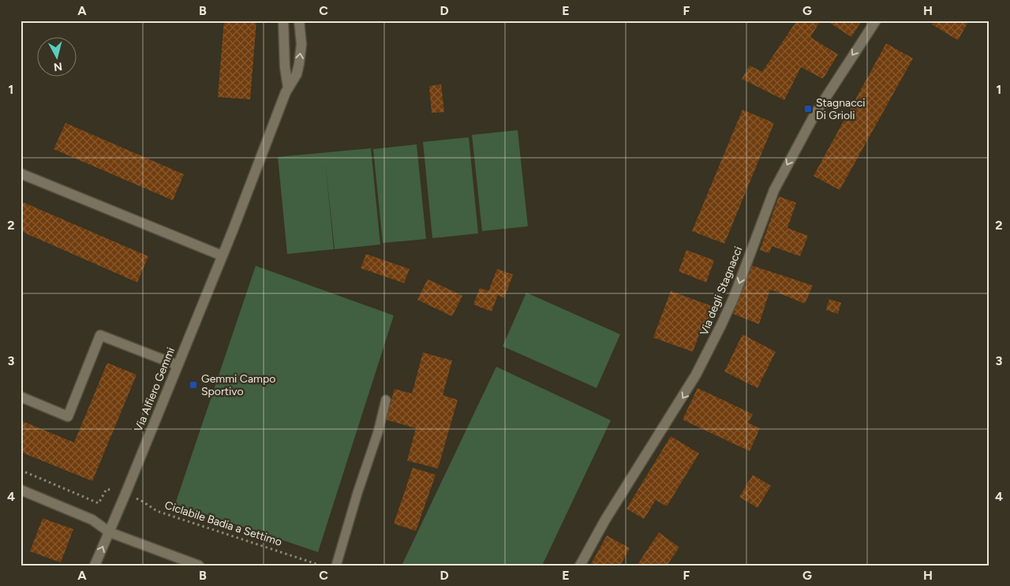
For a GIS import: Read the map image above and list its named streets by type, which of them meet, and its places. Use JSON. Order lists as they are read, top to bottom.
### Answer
{
  "streets": {
    "street": ["Via degli Stagnacci", "Via Alfiero Gemmi"],
    "path": ["Ciclabile Badia a Settimo"]
  },
  "crossings": [
    ["Via Alfiero Gemmi", "Ciclabile Badia a Settimo"]
  ],
  "one_way": ["Via degli Stagnacci"],
  "places": {
    "transit": ["Stagnacci Di Grioli", "Gemmi Campo Sportivo"]
  },
  "north": "bottom",
  "grid": {
    "columns": [
      "A",
      "B",
      "C",
      "D",
      "E",
      "F",
      "G",
      "H"
    ],
    "rows": [
      "1",
      "2",
      "3",
      "4"
    ]
  }
}
